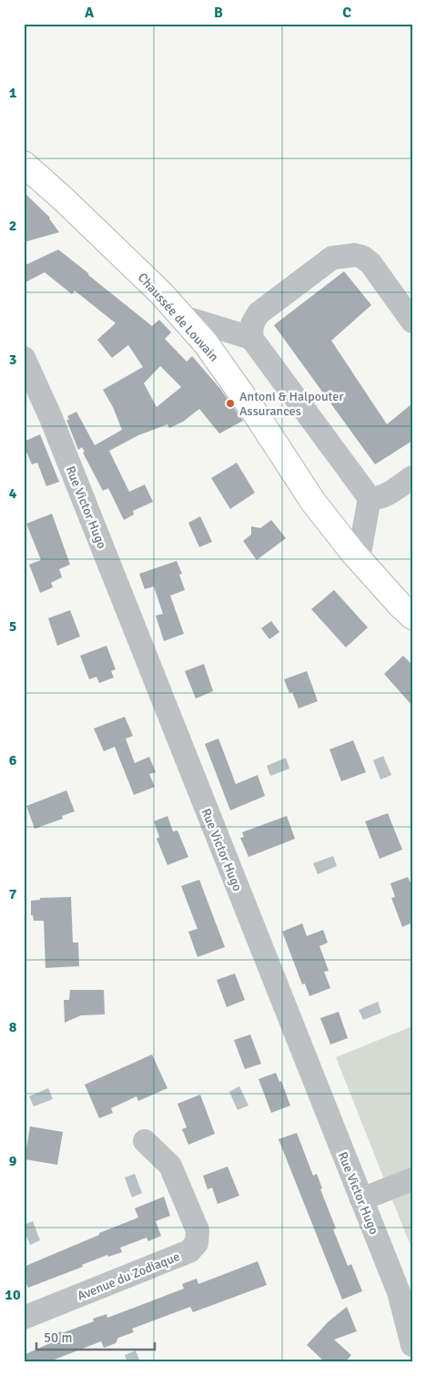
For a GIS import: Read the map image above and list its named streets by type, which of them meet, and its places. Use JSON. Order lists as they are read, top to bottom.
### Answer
{
  "streets": {
    "main road": ["Chaussée de Louvain"],
    "street": ["Rue Victor Hugo", "Avenue du Zodiaque"]
  },
  "places": ["Antoni & Halpouter Assurances"],
  "scale_bar": "50 m",
  "grid": {
    "columns": ["A", "B", "C"],
    "rows": [
      "1",
      "2",
      "3",
      "4",
      "5",
      "6",
      "7",
      "8",
      "9",
      "10"
    ]
  }
}
